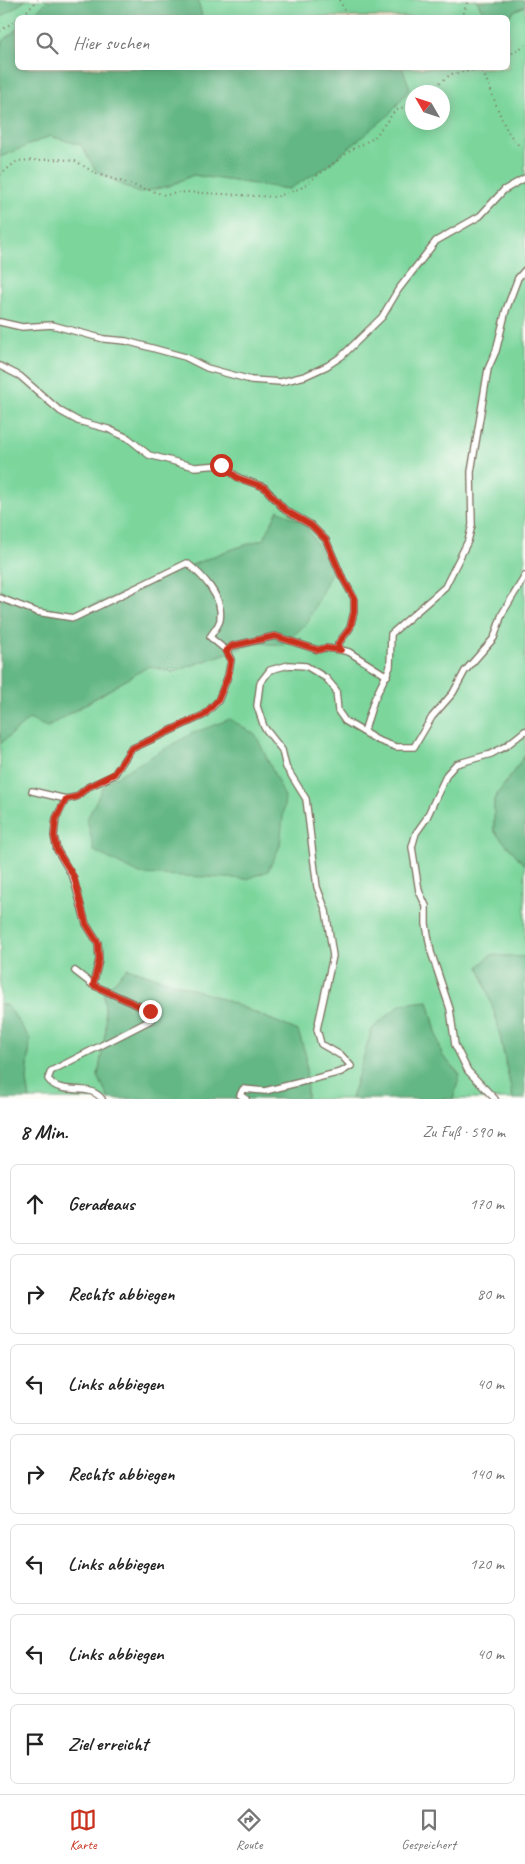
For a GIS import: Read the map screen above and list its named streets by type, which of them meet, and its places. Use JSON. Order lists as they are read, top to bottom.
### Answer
{
  "north": "top left",
  "page": {
    "search": "Hier suchen",
    "heading": ["8 Min.", "Zu Fuß · 590 m"],
    "list": [
      ["Geradeaus", "170 m"],
      ["Rechts abbiegen", "80 m"],
      ["Links abbiegen", "40 m"],
      ["Rechts abbiegen", "140 m"],
      ["Links abbiegen", "120 m"],
      ["Links abbiegen", "40 m"],
      "Ziel erreicht"
    ],
    "nav": ["Karte", "Route", "Gespeichert"]
  }
}
